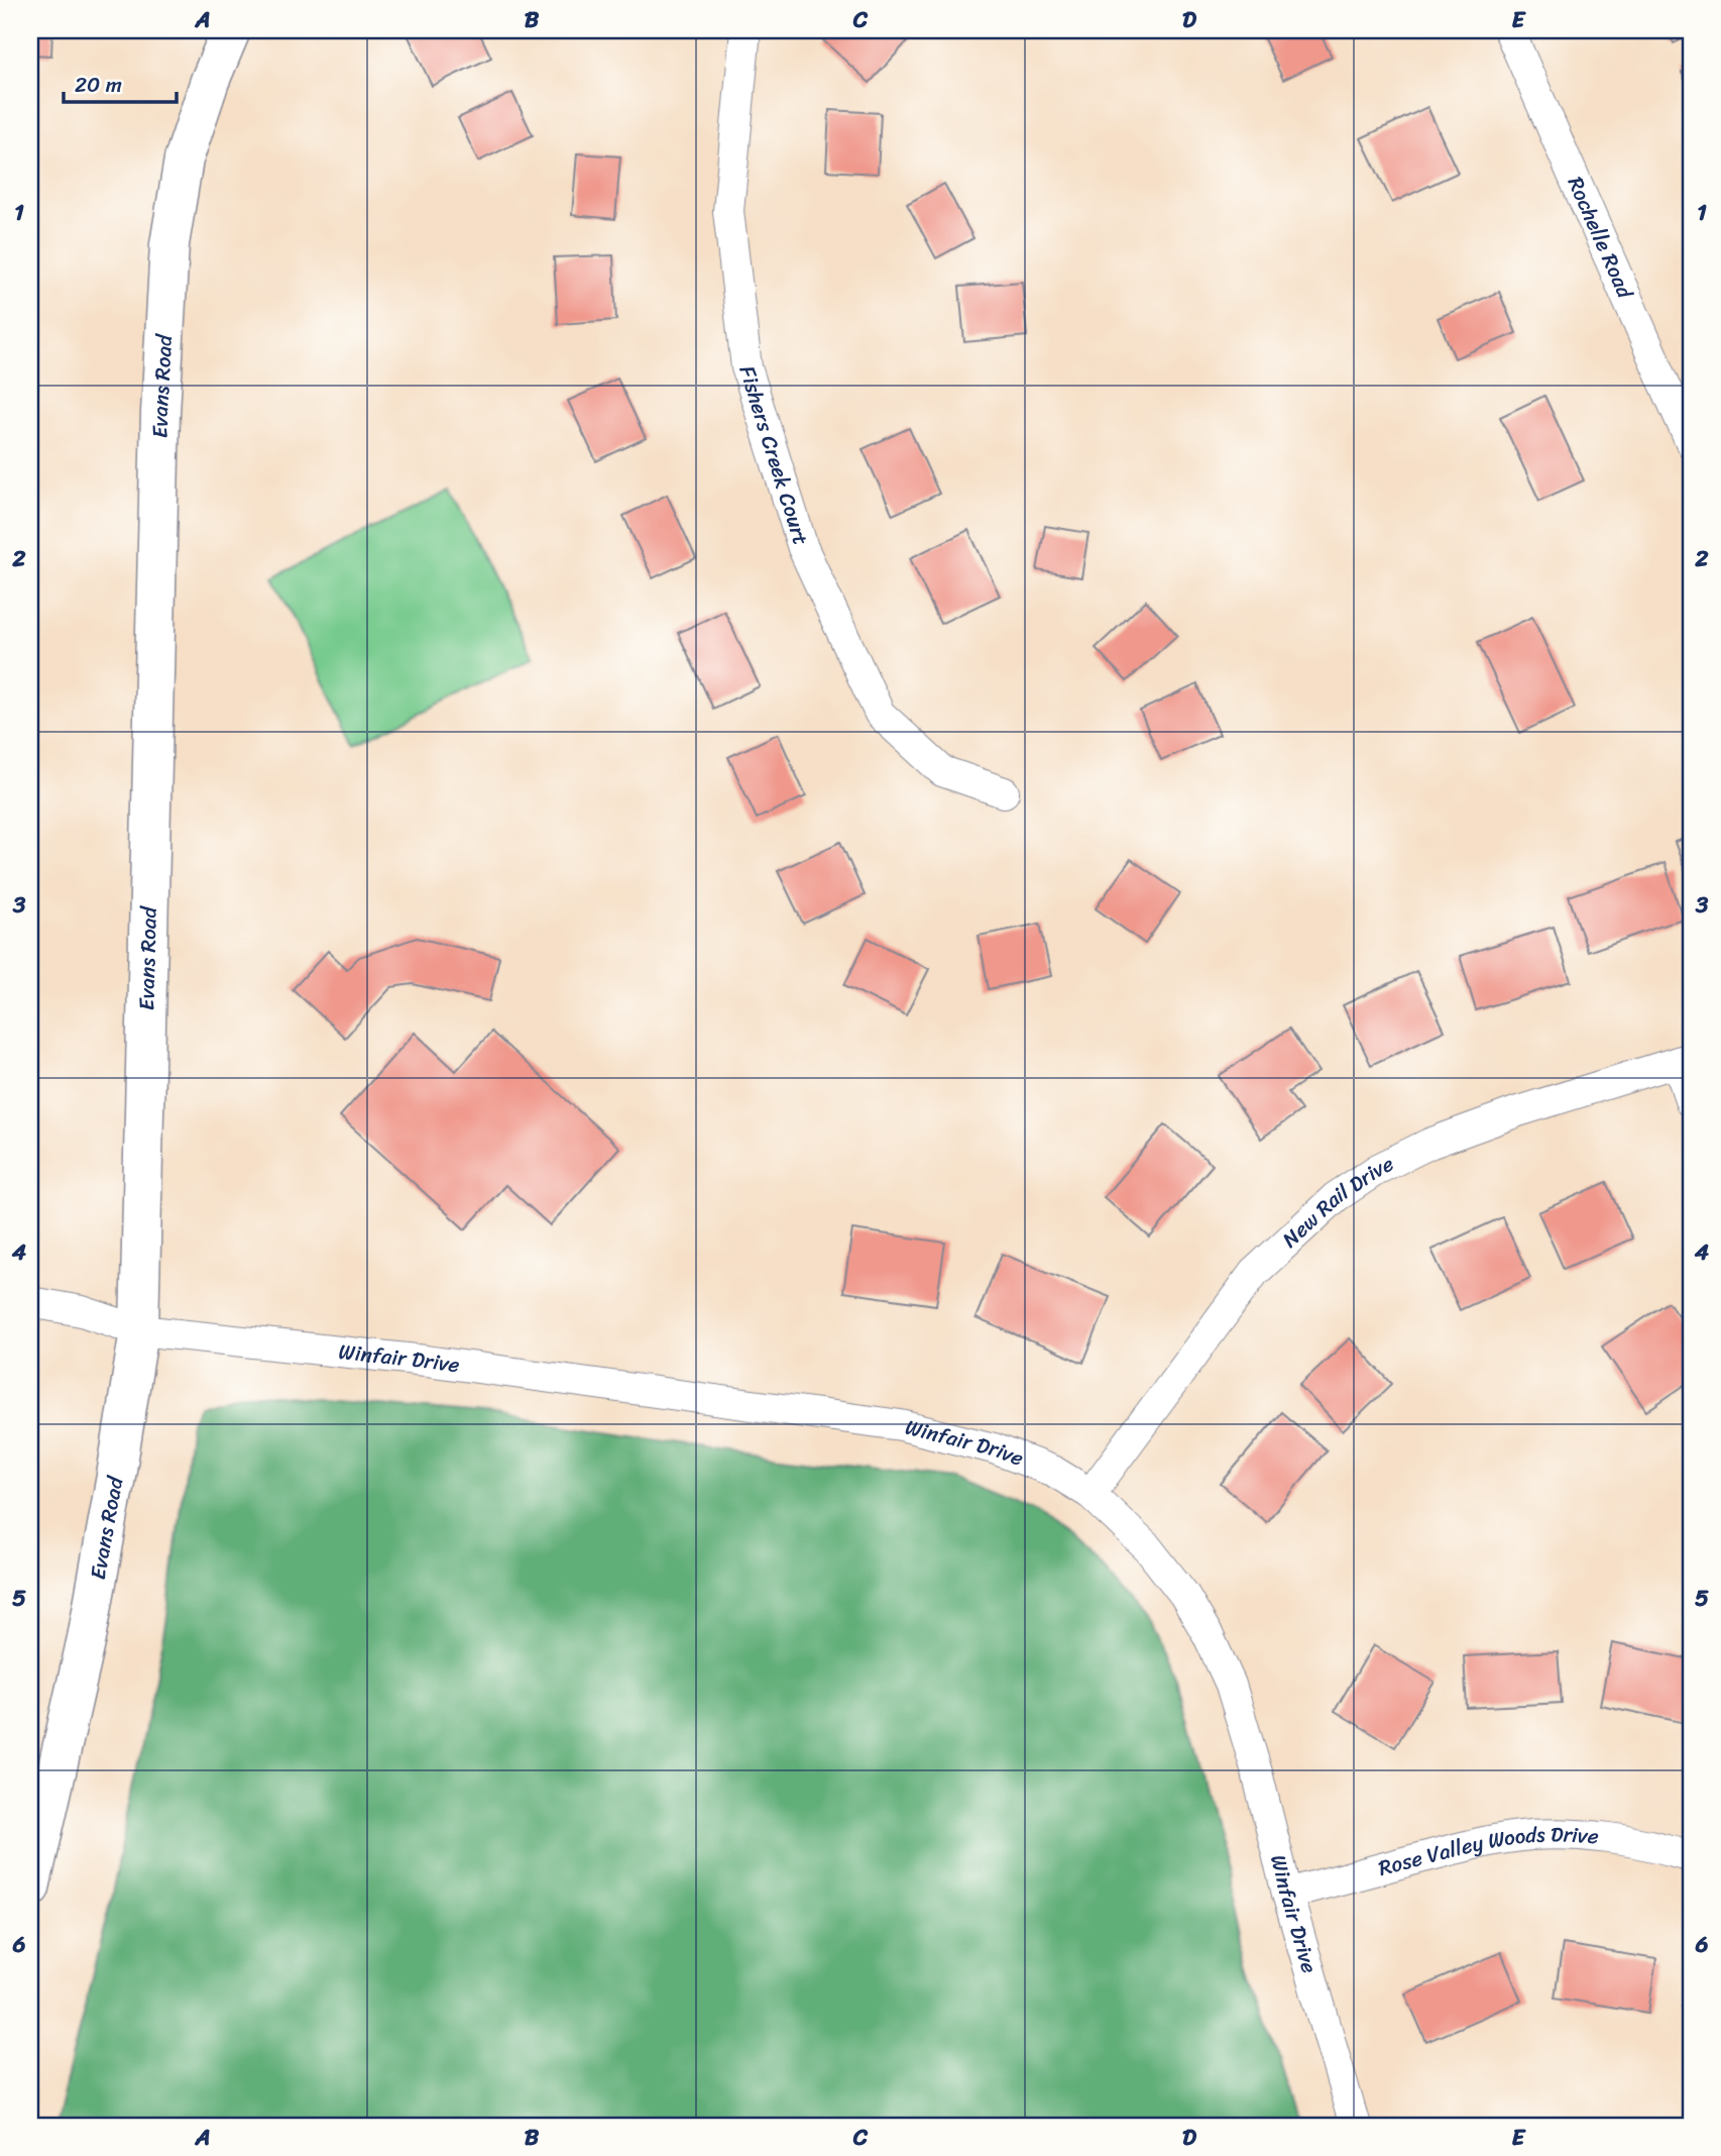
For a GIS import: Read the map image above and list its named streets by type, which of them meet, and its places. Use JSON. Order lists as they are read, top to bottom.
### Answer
{
  "streets": {
    "main road": ["Evans Road"],
    "street": [
      "Rochelle Road",
      "Fishers Creek Court",
      "New Rail Drive",
      "Winfair Drive",
      "Rose Valley Woods Drive"
    ]
  },
  "crossings": [
    ["Evans Road", "Winfair Drive"],
    ["New Rail Drive", "Winfair Drive"],
    ["Winfair Drive", "Rose Valley Woods Drive"]
  ],
  "scale_bar": "20 m",
  "grid": {
    "columns": [
      "A",
      "B",
      "C",
      "D",
      "E"
    ],
    "rows": [
      "1",
      "2",
      "3",
      "4",
      "5",
      "6"
    ]
  }
}
